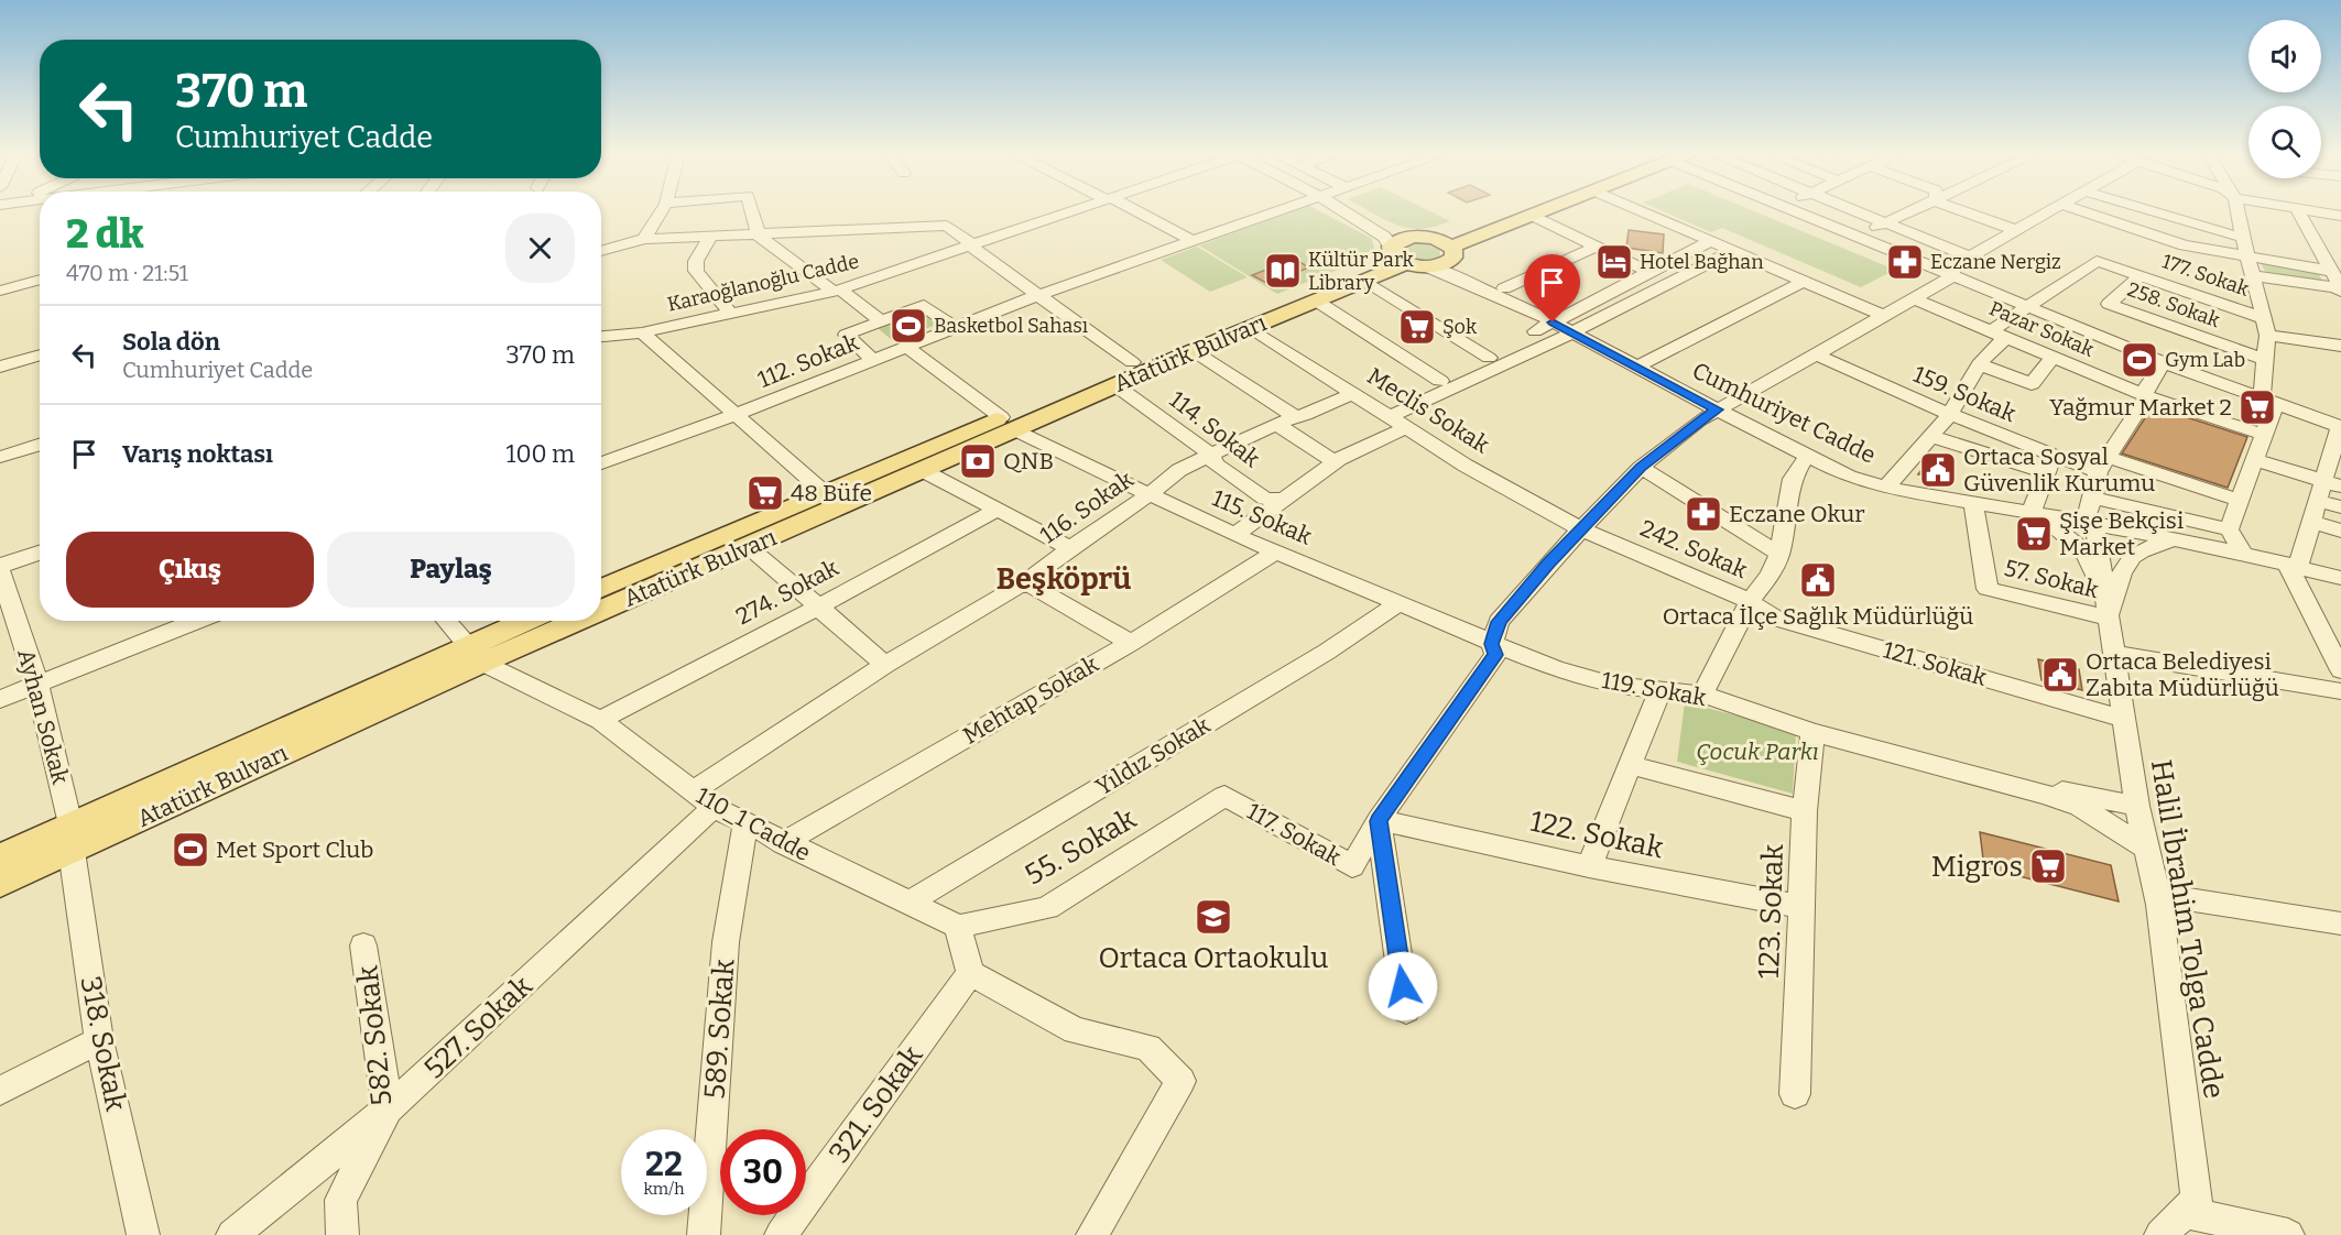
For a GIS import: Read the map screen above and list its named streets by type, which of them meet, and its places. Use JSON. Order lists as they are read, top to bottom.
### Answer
{
  "streets": {
    "main road": ["Atatürk Bulvarı"],
    "street": [
      "177. Sokak",
      "Karaoğlanoğlu Cadde",
      "258. Sokak",
      "Pazar Sokak",
      "112. Sokak",
      "159. Sokak",
      "Meclis Sokak",
      "Cumhuriyet Cadde",
      "114. Sokak",
      "116. Sokak",
      "115. Sokak",
      "242. Sokak",
      "57. Sokak",
      "274. Sokak",
      "121. Sokak",
      "119. Sokak",
      "Mehtap Sokak",
      "Ayhan Sokak",
      "Yıldız Sokak",
      "110_1 Cadde",
      "117. Sokak",
      "122. Sokak",
      "55. Sokak",
      "123. Sokak",
      "Halil İbrahim Tolga Cadde",
      "527. Sokak",
      "589. Sokak",
      "582. Sokak",
      "318. Sokak",
      "321. Sokak"
    ]
  },
  "crossings": [
    ["177. Sokak", "258. Sokak"],
    ["Atatürk Bulvarı", "Meclis Sokak"],
    ["Atatürk Bulvarı", "Cumhuriyet Cadde"],
    ["Atatürk Bulvarı", "114. Sokak"],
    ["Atatürk Bulvarı", "115. Sokak"],
    ["Atatürk Bulvarı", "Ayhan Sokak"],
    ["Atatürk Bulvarı", "110_1 Cadde"],
    ["Atatürk Bulvarı", "318. Sokak"],
    ["112. Sokak", "115. Sokak"],
    ["Meclis Sokak", "116. Sokak"],
    ["Meclis Sokak", "242. Sokak"],
    ["Cumhuriyet Cadde", "57. Sokak"],
    ["114. Sokak", "116. Sokak"],
    ["116. Sokak", "115. Sokak"],
    ["116. Sokak", "110_1 Cadde"],
    ["116. Sokak", "527. Sokak"],
    ["115. Sokak", "119. Sokak"],
    ["115. Sokak", "Mehtap Sokak"],
    ["115. Sokak", "Yıldız Sokak"],
    ["242. Sokak", "121. Sokak"],
    ["57. Sokak", "Halil İbrahim Tolga Cadde"],
    ["274. Sokak", "110_1 Cadde"],
    ["121. Sokak", "Halil İbrahim Tolga Cadde"],
    ["119. Sokak", "123. Sokak"],
    ["Mehtap Sokak", "110_1 Cadde"],
    ["Ayhan Sokak", "318. Sokak"],
    ["Yıldız Sokak", "110_1 Cadde"],
    ["110_1 Cadde", "55. Sokak"],
    ["110_1 Cadde", "527. Sokak"],
    ["110_1 Cadde", "589. Sokak"],
    ["117. Sokak", "122. Sokak"],
    ["117. Sokak", "55. Sokak"],
    ["122. Sokak", "123. Sokak"],
    ["527. Sokak", "582. Sokak"]
  ],
  "districts": ["Beşköprü"],
  "parks": ["Çocuk Parkı"],
  "places": {
    "hotel": ["Hotel Bağhan"],
    "pharmacy": ["Eczane Nergiz", "Eczane Okur"],
    "library": ["Kültür Park Library"],
    "sports": ["Basketbol Sahası", "Gym Lab", "Met Sport Club"],
    "supermarket": [
      "Şok",
      "Yağmur Market 2",
      "48 Büfe",
      "Şişe Bekçisi Market",
      "Migros"
    ],
    "bank": ["QNB"],
    "public building": ["Ortaca Sosyal Güvenlik Kurumu", "Ortaca İlçe Sağlık Müdürlüğü", "Ortaca Belediyesi Zabıta Müdürlüğü"],
    "school or university": ["Ortaca Ortaokulu"]
  },
  "page": {
    "turn": ["370 m", "Cumhuriyet Cadde"],
    "heading": ["2 dk", "470 m · 21:51"],
    "list": [
      {
        "name": "Sola dön",
        "note": "Cumhuriyet Cadde",
        "value": "370 m"
      },
      {
        "name": "Varış noktası",
        "value": "100 m"
      }
    ],
    "buttons": ["Çıkış", "Paylaş"],
    "speed": "22 km/h",
    "limit": "30"
  }
}
